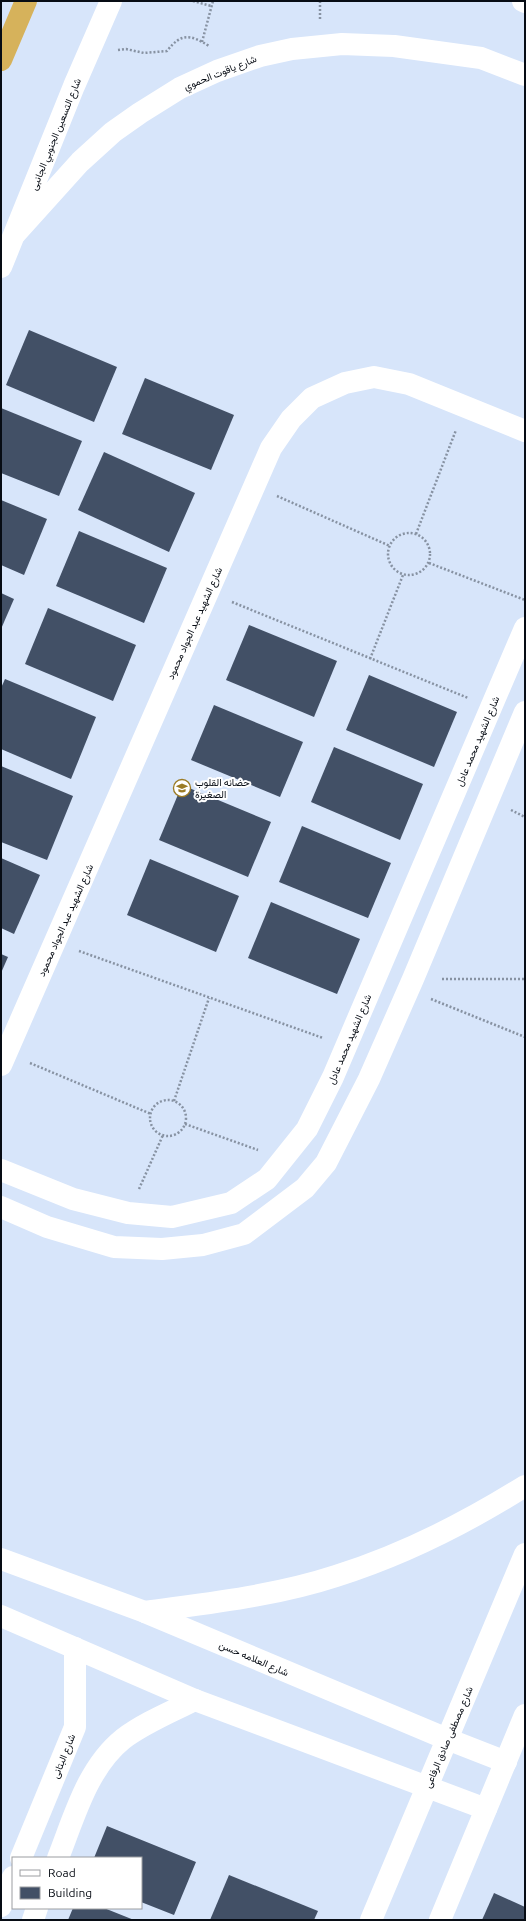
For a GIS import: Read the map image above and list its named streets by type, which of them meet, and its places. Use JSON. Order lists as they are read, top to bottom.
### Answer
{
  "streets": {
    "street": [
      "شارع ياقوت الحموي",
      "شارع التسعين الجنوبي الجانبى",
      "شارع الشهيد عبد الجواد محمود",
      "شارع الشهيد محمد عادل",
      "شارع العلامه حسن",
      "شارع مصطفى صادق الرفاعى",
      "شارع البتانى"
    ]
  },
  "crossings": [
    ["شارع ياقوت الحموي", "شارع التسعين الجنوبي الجانبى"],
    ["شارع العلامه حسن", "شارع مصطفى صادق الرفاعى"]
  ],
  "places": {
    "school or university": ["حضانه القلوب الصغيرة"]
  },
  "legend": ["Road", "Building"]
}
